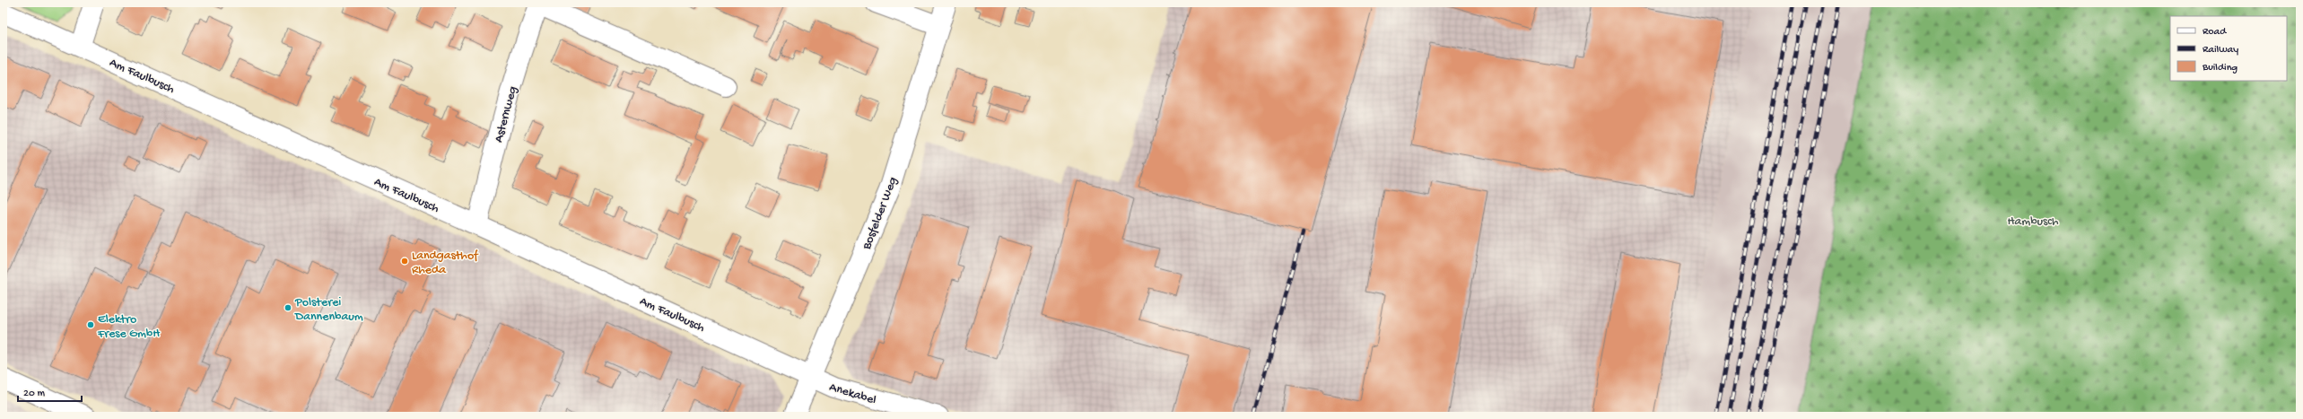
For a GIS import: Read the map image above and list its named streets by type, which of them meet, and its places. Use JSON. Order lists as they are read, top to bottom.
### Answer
{
  "streets": {
    "street": [
      "Am Faulbusch",
      "Asternweg",
      "Bosfelder Weg",
      "Anekabel"
    ]
  },
  "crossings": [
    ["Am Faulbusch", "Asternweg"],
    ["Am Faulbusch", "Bosfelder Weg"],
    ["Am Faulbusch", "Anekabel"],
    ["Bosfelder Weg", "Anekabel"]
  ],
  "parks": ["Hambusch"],
  "places": ["Landgasthof Rheda", "Polsterei Dannenbaum", "Elektro Frese GmbH"],
  "legend": ["Road", "Railway", "Building"],
  "scale_bar": "20 m"
}
